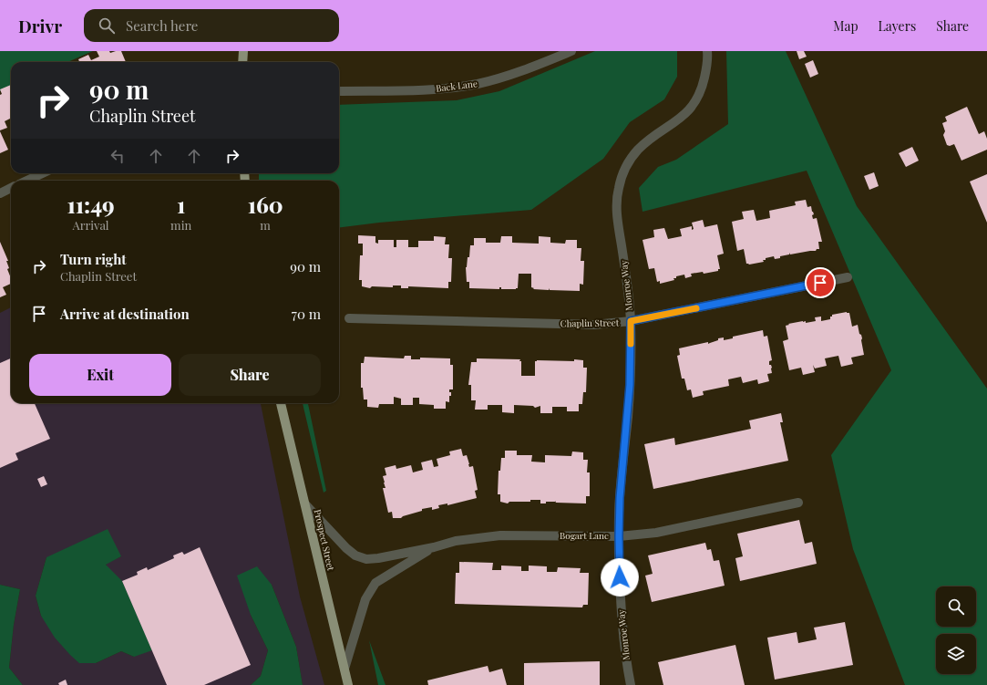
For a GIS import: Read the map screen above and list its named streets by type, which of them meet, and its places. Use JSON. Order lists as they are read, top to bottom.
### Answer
{
  "streets": {
    "main road": ["Prospect Street"],
    "street": [
      "Back Lane",
      "Monroe Way",
      "Chaplin Street",
      "Bogart Lane"
    ]
  },
  "crossings": [
    ["Monroe Way", "Chaplin Street"],
    ["Monroe Way", "Bogart Lane"],
    ["Bogart Lane", "Prospect Street"]
  ],
  "page": {
    "header": "Drivr",
    "search": "Search here",
    "nav": ["Map", "Layers", "Share"],
    "turn": ["90 m", "Chaplin Street"],
    "eta": [
      "11:49",
      "Arrival",
      "1",
      "min",
      "160",
      "m"
    ],
    "list": [
      {
        "name": "Turn right",
        "note": "Chaplin Street",
        "value": "90 m"
      },
      {
        "name": "Arrive at destination",
        "value": "70 m"
      }
    ],
    "buttons": ["Exit", "Share"]
  }
}
